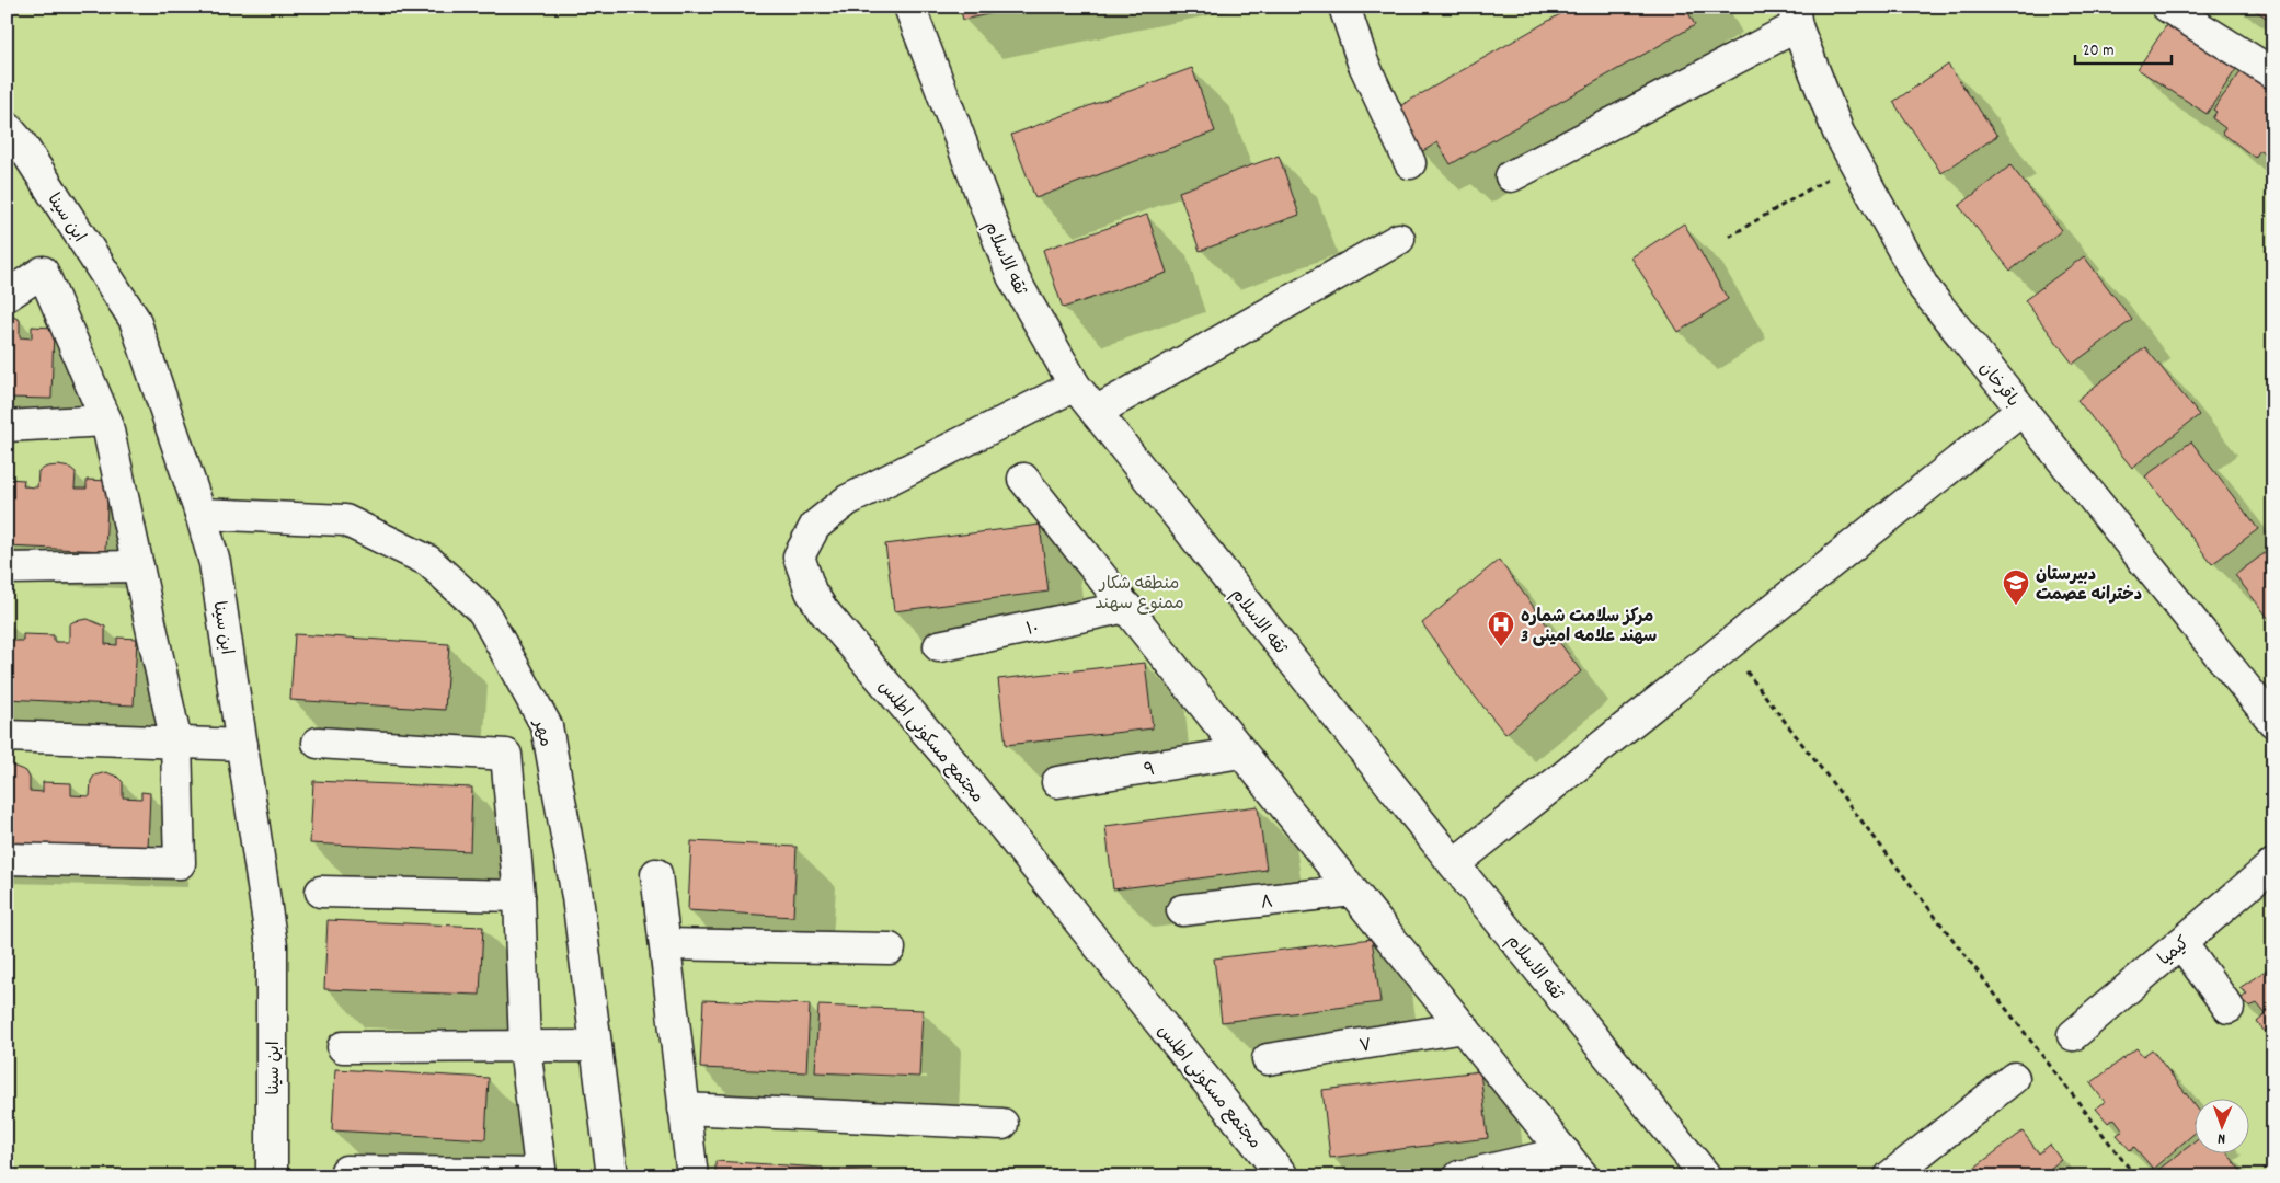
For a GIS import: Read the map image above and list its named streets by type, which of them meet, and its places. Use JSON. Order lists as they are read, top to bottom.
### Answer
{
  "streets": {
    "street": [
      "ابن سینا",
      "ثقه الاسلام",
      "باقرخان",
      "۱۰",
      "مهر",
      "مجتمع مسکونی اطلس",
      "۹",
      "۸",
      "کیمیا",
      "۷"
    ]
  },
  "crossings": [
    ["ابن سینا", "مهر"],
    ["ثقه الاسلام", "مجتمع مسکونی اطلس"]
  ],
  "parks": ["منطقه شکار ممنوع سهند"],
  "places": {
    "school or university": ["دبیرستان دخترانه عصمت"],
    "hospital": ["مرکز سلامت شماره 3 سهند علامه امینی"]
  },
  "scale_bar": "20 m",
  "north": "bottom"
}
